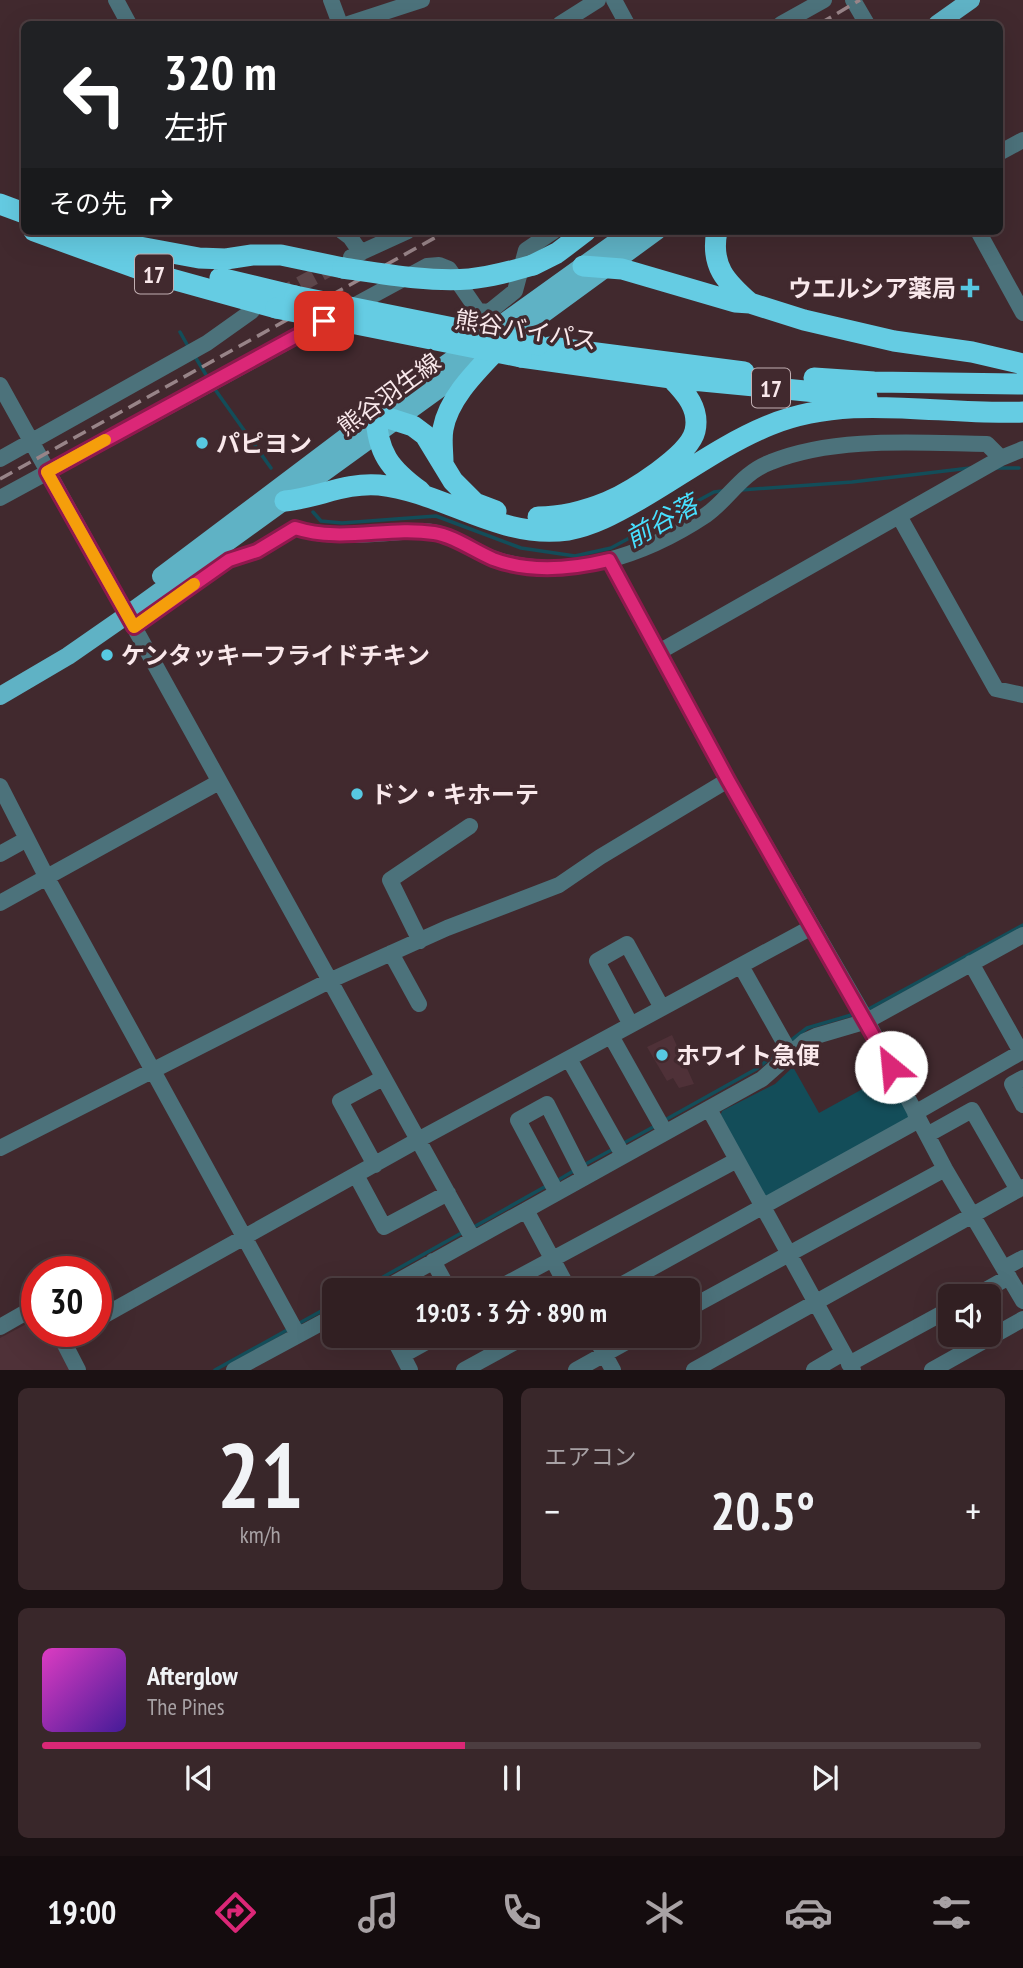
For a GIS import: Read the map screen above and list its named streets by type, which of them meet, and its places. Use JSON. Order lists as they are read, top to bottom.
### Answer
{
  "streets": {
    "highway": ["17", "熊谷バイパス"],
    "main road": ["熊谷羽生線"]
  },
  "water": ["前谷落"],
  "places": {
    "health": ["ウエルシア薬局"],
    "other": [
      "パピヨン",
      "ケンタッキーフライドチキン",
      "ドン・キホーテ",
      "ホワイト急便"
    ]
  },
  "page": {
    "turn": ["320 m", "左折"],
    "then": "その先",
    "limit": "30",
    "trip": "19:03 · 3 分 · 890 m",
    "tile": [
      ["21", "km/h"],
      "エアコン"
    ],
    "heat": ["−", "20.5°", "+"],
    "song": ["Afterglow", "The Pines"],
    "tabs": "19:00"
  }
}
